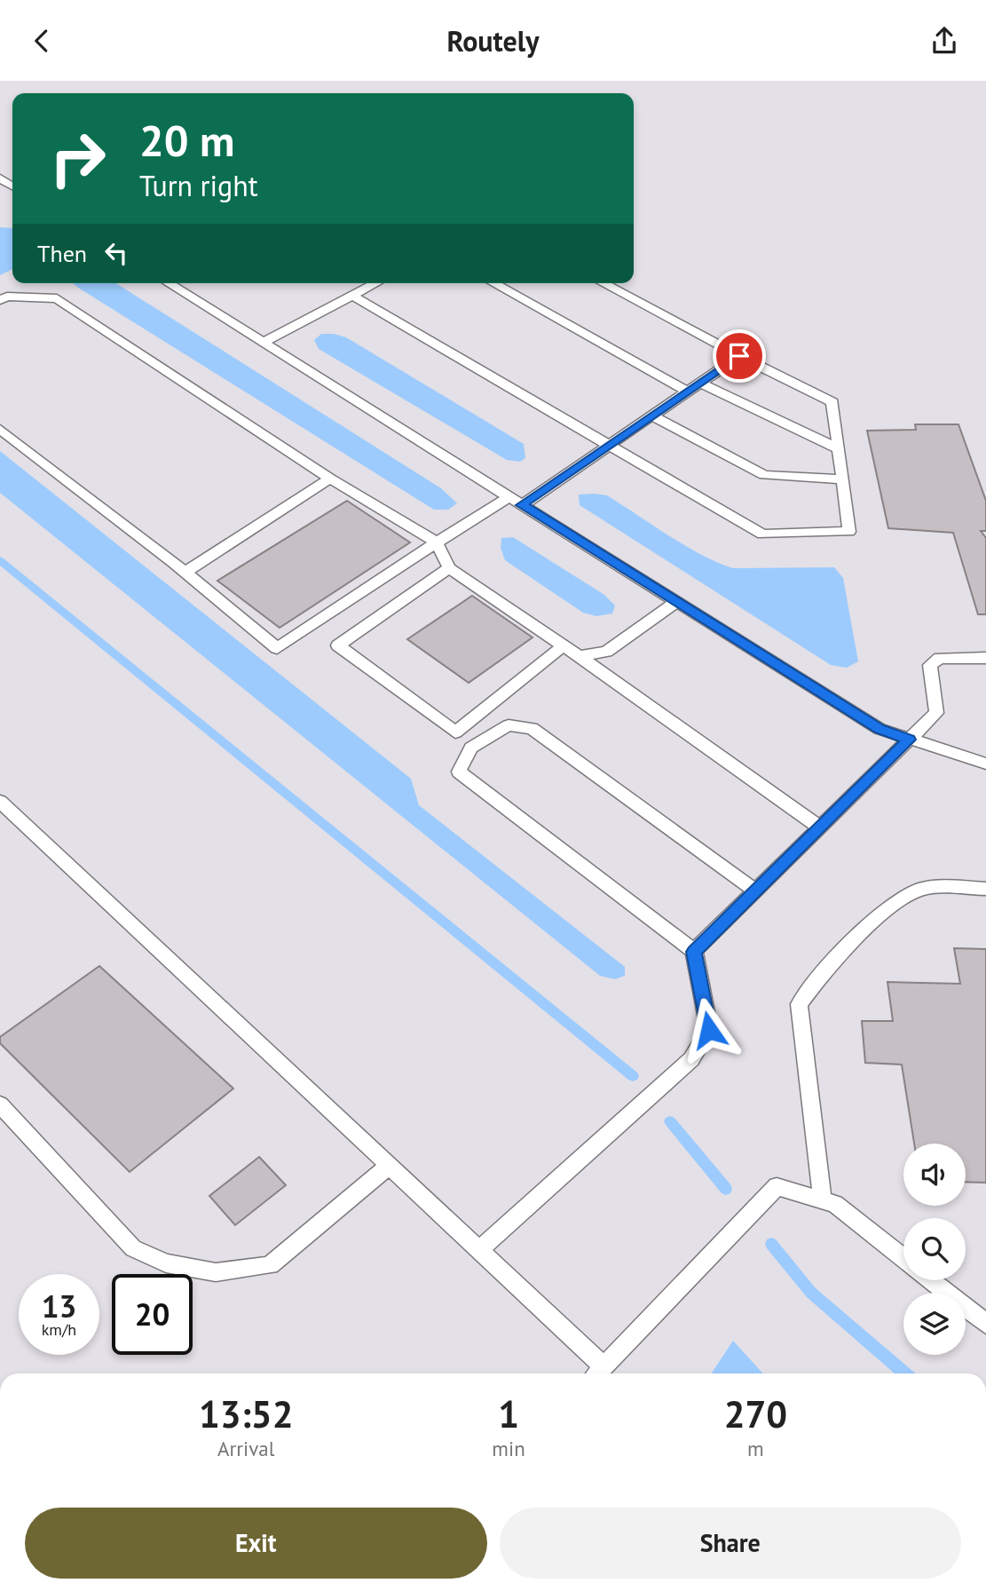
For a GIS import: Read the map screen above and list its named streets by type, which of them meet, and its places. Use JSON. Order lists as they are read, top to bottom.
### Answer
{
  "page": {
    "header": "Routely",
    "turn": ["20 m", "Turn right"],
    "then": "Then",
    "speed": "13 km/h",
    "limit": "20",
    "eta": [
      "13:52",
      "Arrival",
      "1",
      "min",
      "270",
      "m"
    ],
    "buttons": ["Exit", "Share"]
  }
}
